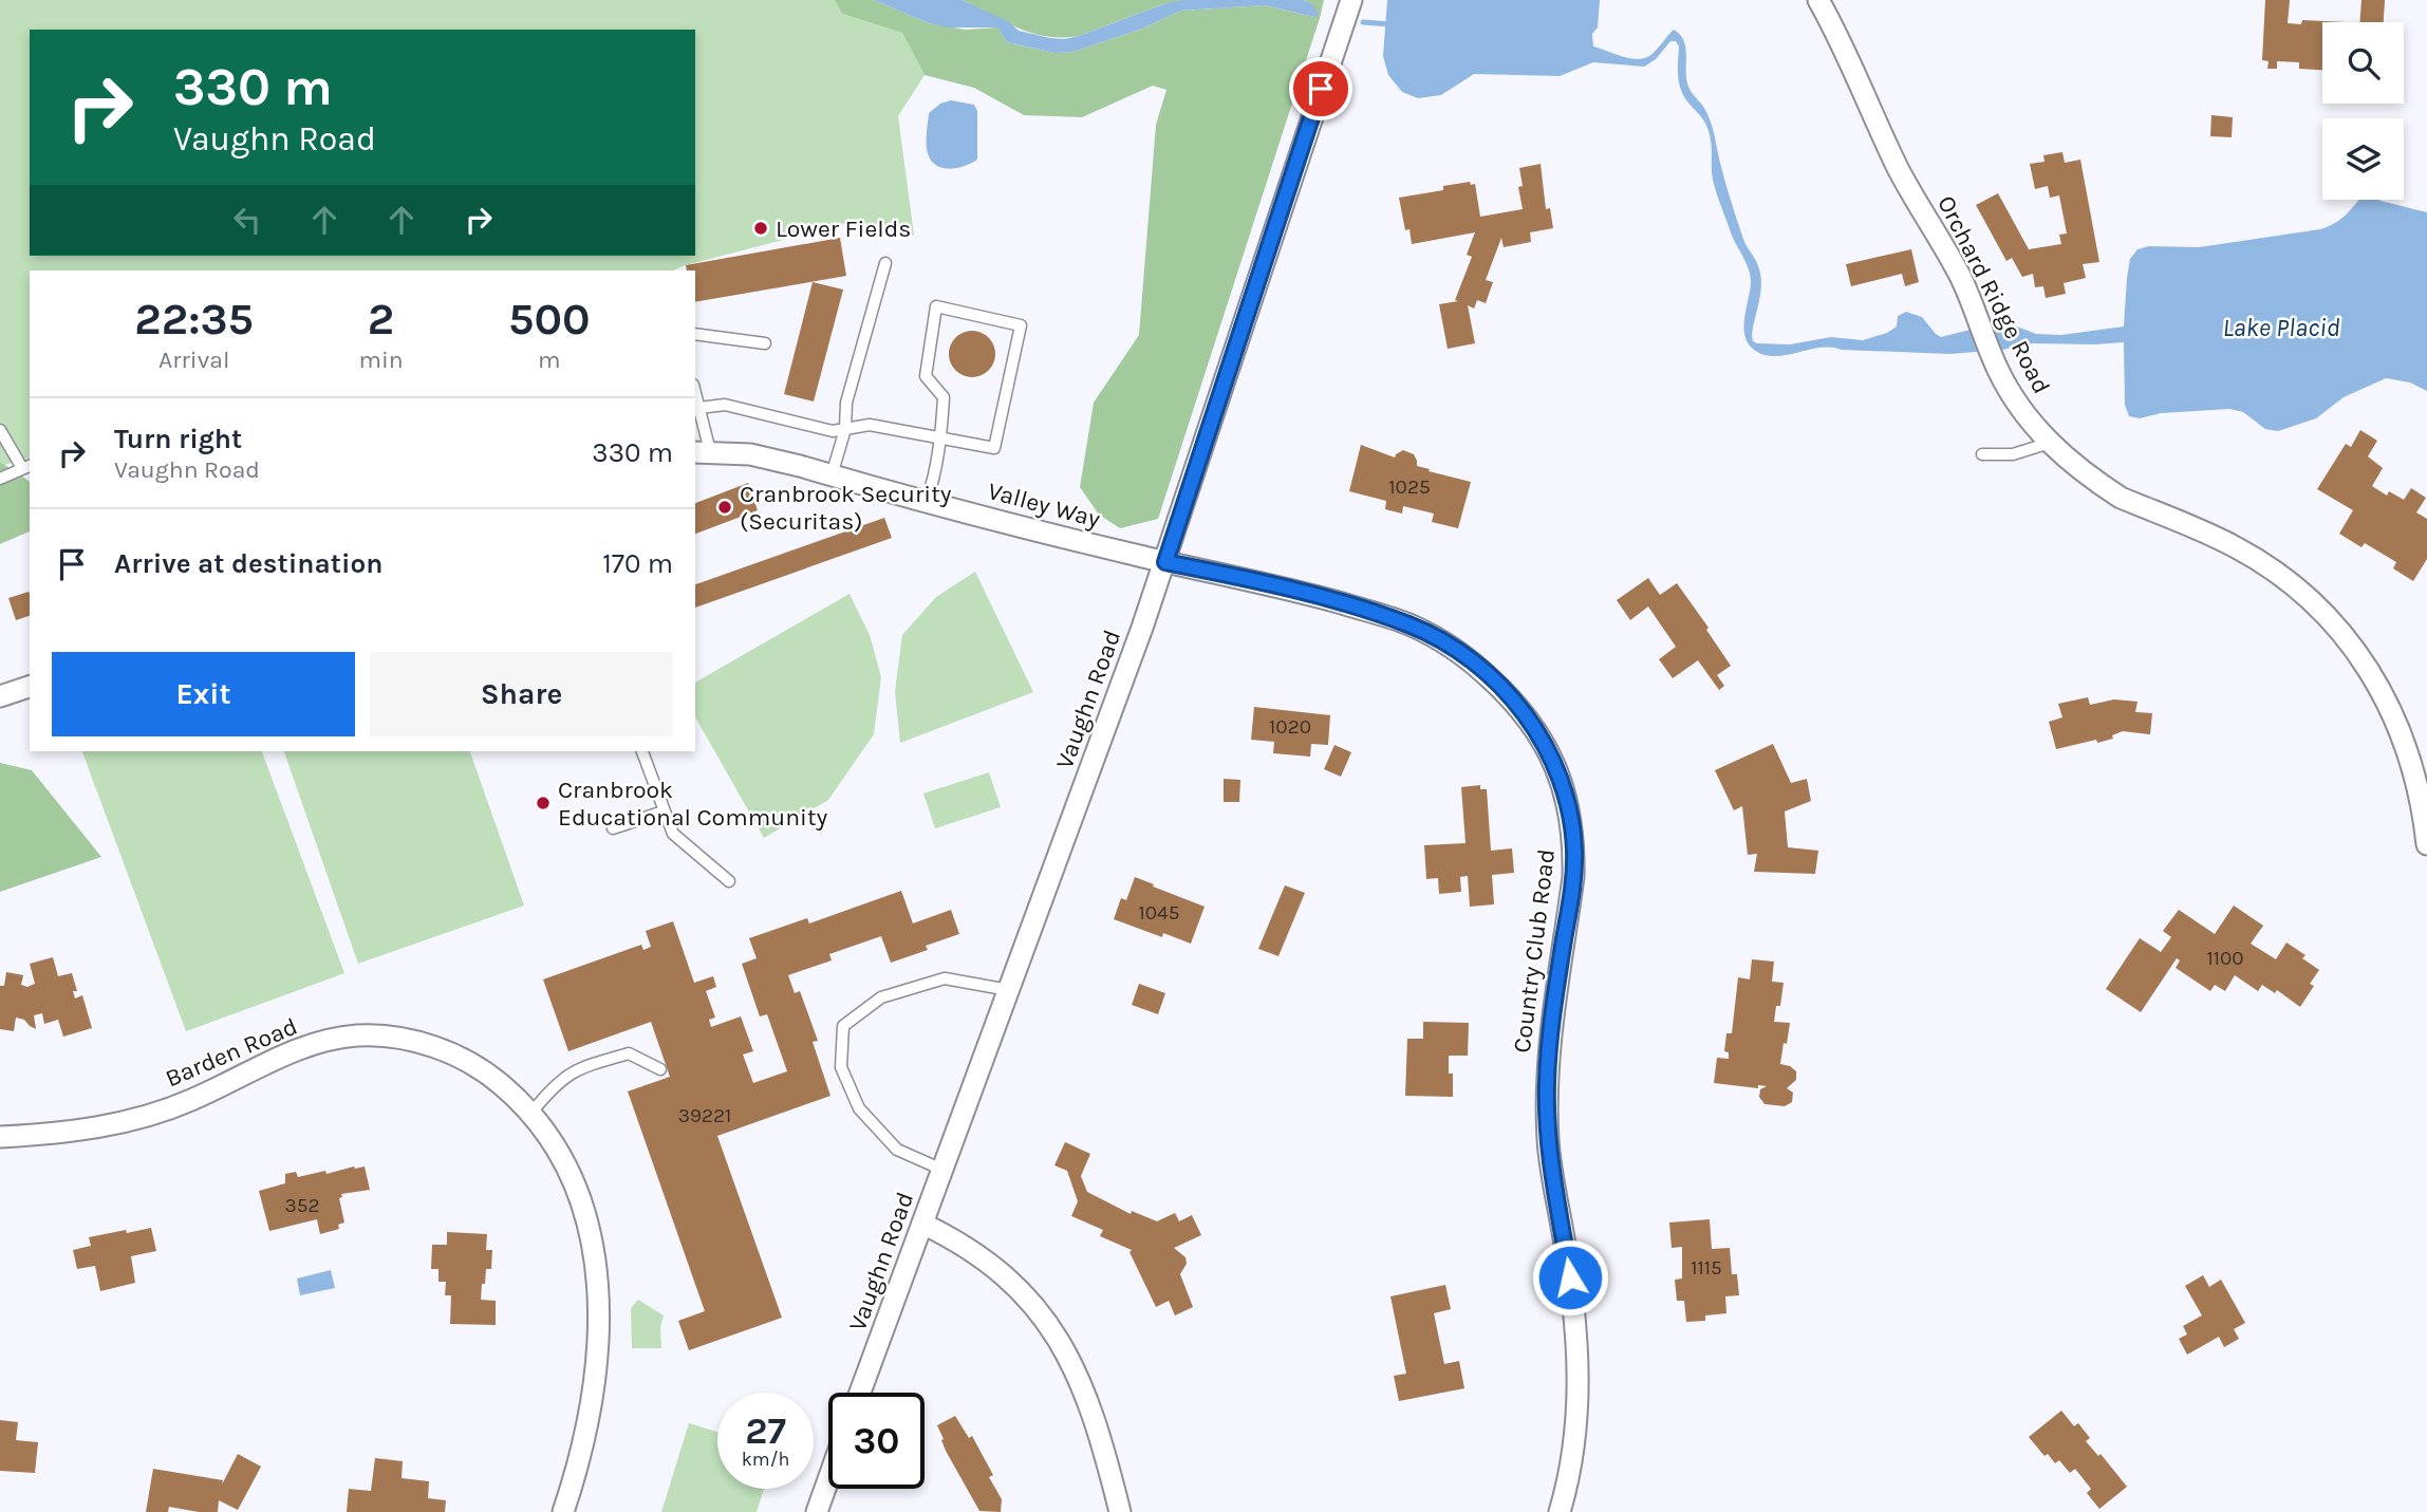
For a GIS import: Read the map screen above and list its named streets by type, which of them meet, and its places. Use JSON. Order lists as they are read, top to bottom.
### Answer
{
  "streets": {
    "street": [
      "Orchard Ridge Road",
      "Valley Way",
      "Vaughn Road",
      "Country Club Road",
      "Barden Road"
    ]
  },
  "crossings": [
    ["Valley Way", "Vaughn Road"],
    ["Valley Way", "Country Club Road"],
    ["Vaughn Road", "Country Club Road"]
  ],
  "water": ["Lake Placid"],
  "places": ["Lower Fields", "Cranbrook Security (Securitas)", "Cranbrook Educational Community"],
  "house_numbers": [
    "1025",
    "1020",
    "1045",
    "1100",
    "39221",
    "352",
    "1115"
  ],
  "page": {
    "turn": ["330 m", "Vaughn Road"],
    "eta": [
      "22:35",
      "Arrival",
      "2",
      "min",
      "500",
      "m"
    ],
    "list": [
      {
        "name": "Turn right",
        "note": "Vaughn Road",
        "value": "330 m"
      },
      {
        "name": "Arrive at destination",
        "value": "170 m"
      }
    ],
    "buttons": ["Exit", "Share"],
    "speed": "27 km/h",
    "limit": "30"
  }
}
